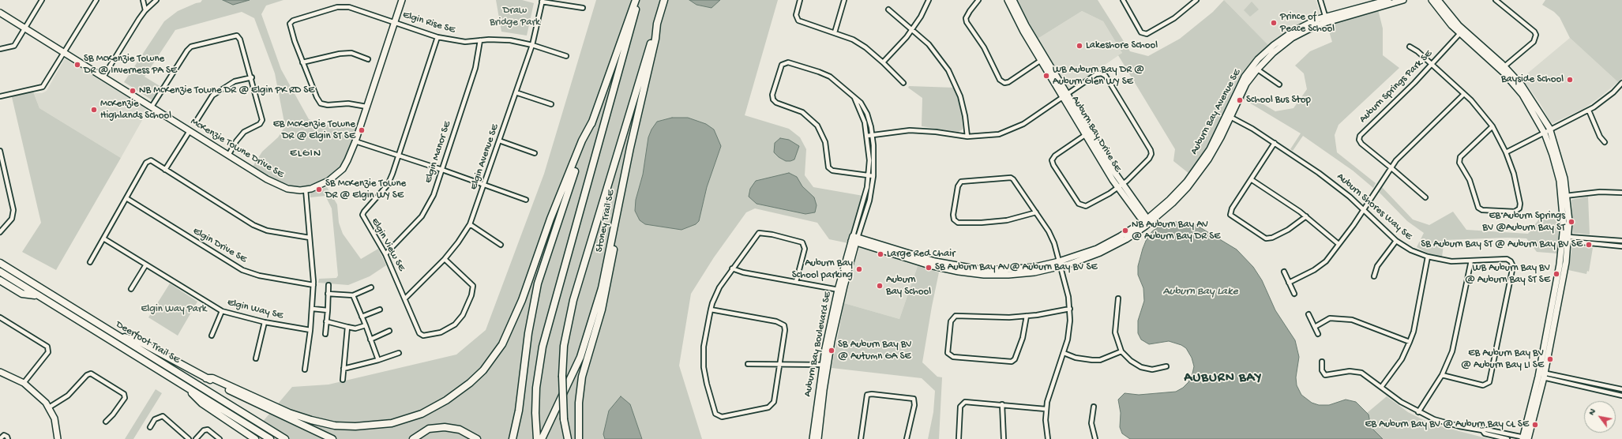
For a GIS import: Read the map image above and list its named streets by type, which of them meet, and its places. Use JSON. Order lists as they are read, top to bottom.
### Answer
{
  "streets": {
    "highway": ["Stoney Trail SE", "Deerfoot Trail SE"],
    "street": [
      "Elgin Rise SE",
      "Auburn Springs Park SE",
      "Auburn Bay Avenue SE",
      "Auburn Bay Drive SE",
      "McKenzie Towne Drive SE",
      "Elgin Manor SE",
      "Elgin Avenue SE",
      "Auburn Shores Way SE",
      "Elgin View SE",
      "Elgin Drive SE",
      "Elgin Way SE",
      "Auburn Bay Boulevard SE"
    ]
  },
  "crossings": [
    ["Elgin Rise SE", "McKenzie Towne Drive SE"],
    ["Elgin Rise SE", "Elgin Manor SE"],
    ["Elgin Rise SE", "Elgin Avenue SE"],
    ["Elgin Rise SE", "Elgin View SE"],
    ["Auburn Bay Avenue SE", "Auburn Bay Drive SE"],
    ["Auburn Bay Avenue SE", "Auburn Shores Way SE"],
    ["Auburn Bay Avenue SE", "Auburn Bay Boulevard SE"],
    ["Elgin Manor SE", "Elgin View SE"],
    ["Elgin Avenue SE", "Elgin View SE"]
  ],
  "districts": ["ELGIN", "AUBURN BAY"],
  "water": ["Auburn Bay Lake"],
  "parks": ["Draw Bridge Park", "Elgin Way Park"],
  "places": [
    "Prince of Peace School",
    "Lakeshore School",
    "SB McKenzie Towne DR @ Inverness PA SE",
    "WB Auburn Bay DR @ Auburn Glen WY SE",
    "Bayside School",
    "NB McKenzie Towne DR @ Elgin PK RD SE",
    "School Bus Stop",
    "McKenzie Highlands School",
    "EB McKenzie Towne DR @ Elgin ST SE",
    "SB McKenzie Towne DR @ Elgin WY SE",
    "EB Auburn Springs BV @Auburn Bay ST",
    "NB Auburn Bay AV @ Auburn Bay DR SE",
    "SB Auburn Bay ST @ Auburn Bay BV SE",
    "Large Red Chair",
    "SB Auburn Bay AV@ Auburn Bay BV SE",
    "Auburn Bay School parking",
    "WB Auburn Bay BV @ Auburn Bay ST SE",
    "Auburn Bay School",
    "SB Auburn Bay BV @ Autumn GA SE",
    "EB Auburn Bay BV @ Auburn Bay LI SE",
    "EB Auburn Bay BV @ Auburn Bay CL SE"
  ],
  "north": "top left"
}
